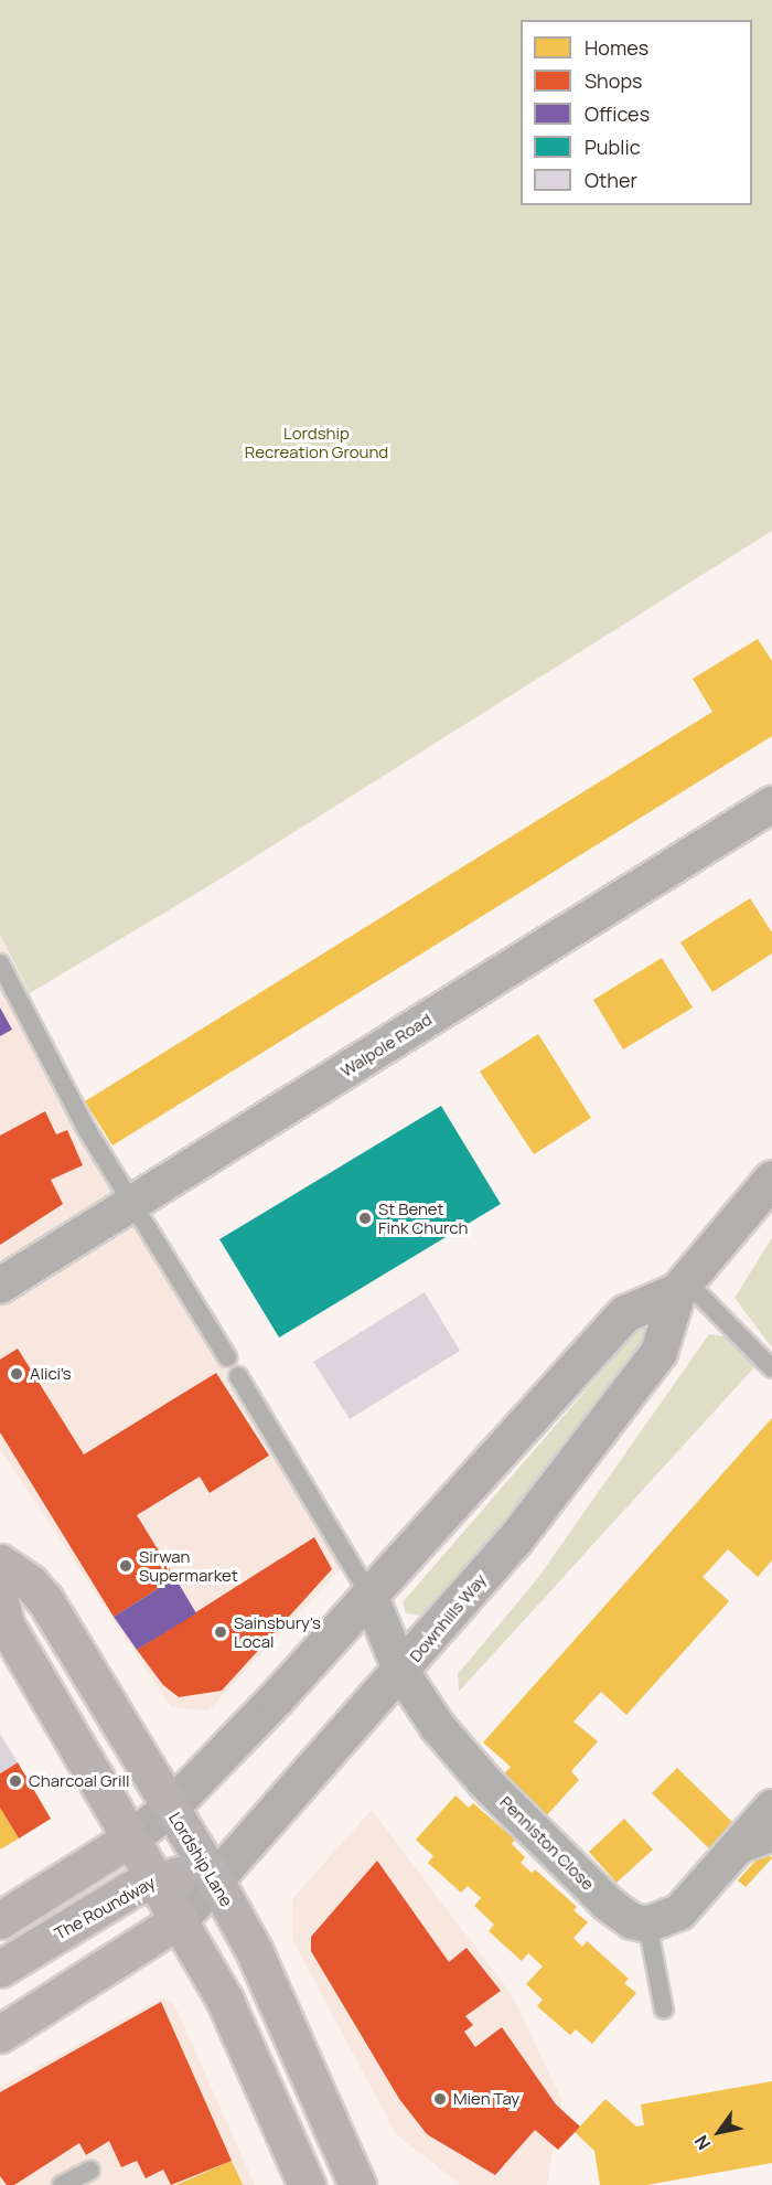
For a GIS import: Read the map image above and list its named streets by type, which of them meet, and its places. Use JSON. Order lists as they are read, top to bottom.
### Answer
{
  "streets": {
    "main road": ["Downhills Way", "Lordship Lane", "The Roundway"],
    "street": ["Walpole Road", "Penniston Close"]
  },
  "crossings": [
    ["Downhills Way", "Penniston Close"],
    ["Downhills Way", "Lordship Lane"],
    ["Downhills Way", "The Roundway"],
    ["Lordship Lane", "The Roundway"]
  ],
  "parks": ["Lordship Recreation Ground"],
  "places": [
    "St Benet Fink Church",
    "Alici’s",
    "Sirwan Supermarket",
    "Sainsbury's Local",
    "Charcoal Grill",
    "Mien Tay"
  ],
  "legend": [
    "Homes",
    "Shops",
    "Offices",
    "Public",
    "Other"
  ],
  "north": "bottom left"
}
